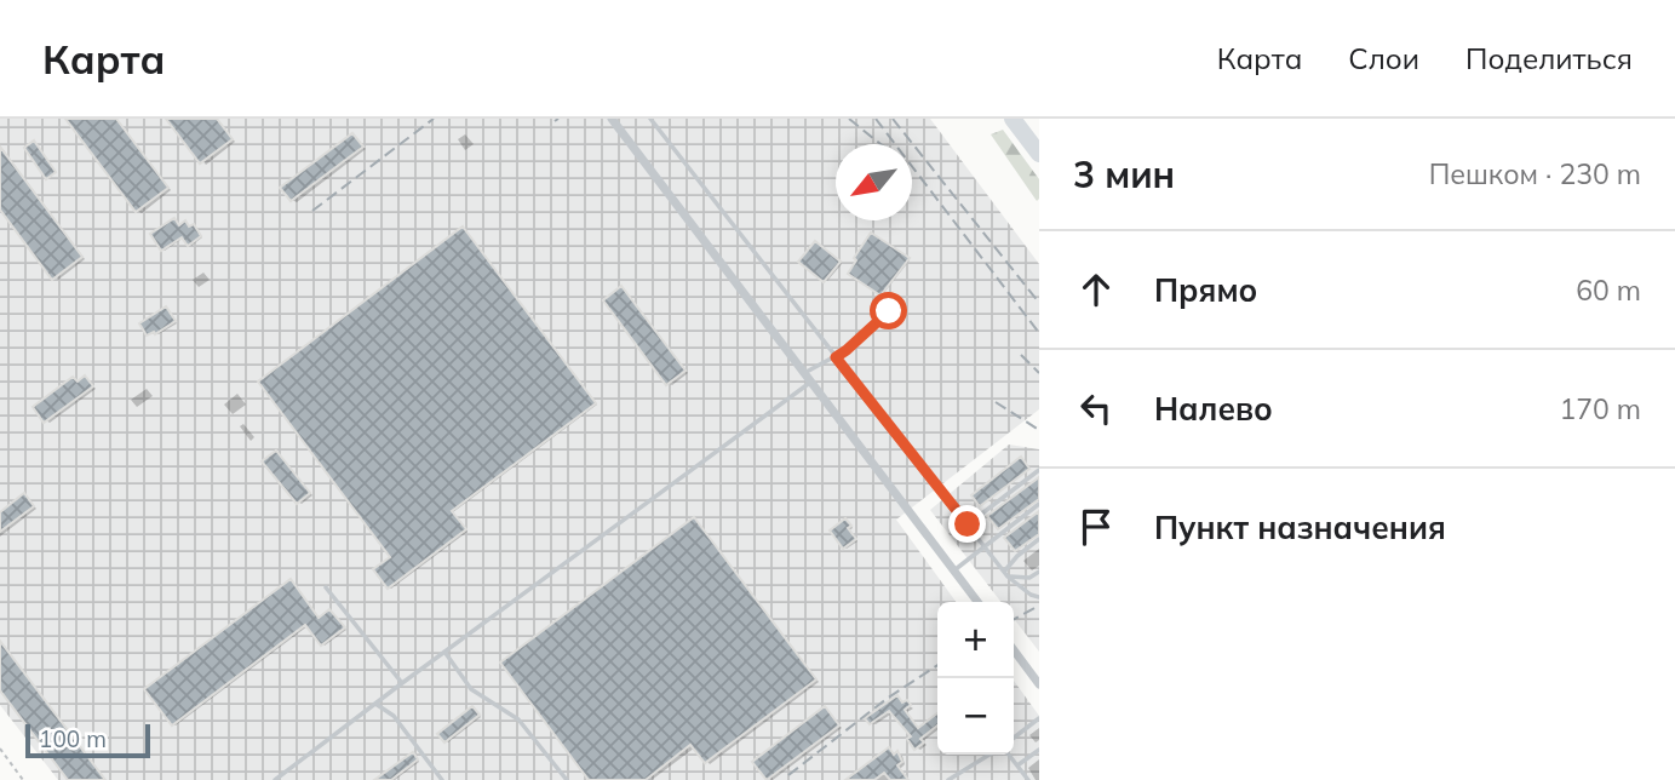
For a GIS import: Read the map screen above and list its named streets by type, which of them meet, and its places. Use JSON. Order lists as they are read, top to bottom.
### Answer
{
  "scale_bar": "100 m",
  "north": "bottom left",
  "page": {
    "header": "Карта",
    "nav": ["Карта", "Слои", "Поделиться"],
    "heading": ["3 мин", "Пешком · 230 m"],
    "list": [
      ["Прямо", "60 m"],
      ["Налево", "170 m"],
      "Пункт назначения"
    ],
    "map_buttons": ["+", "−"],
    "scale": "100 m"
  }
}
